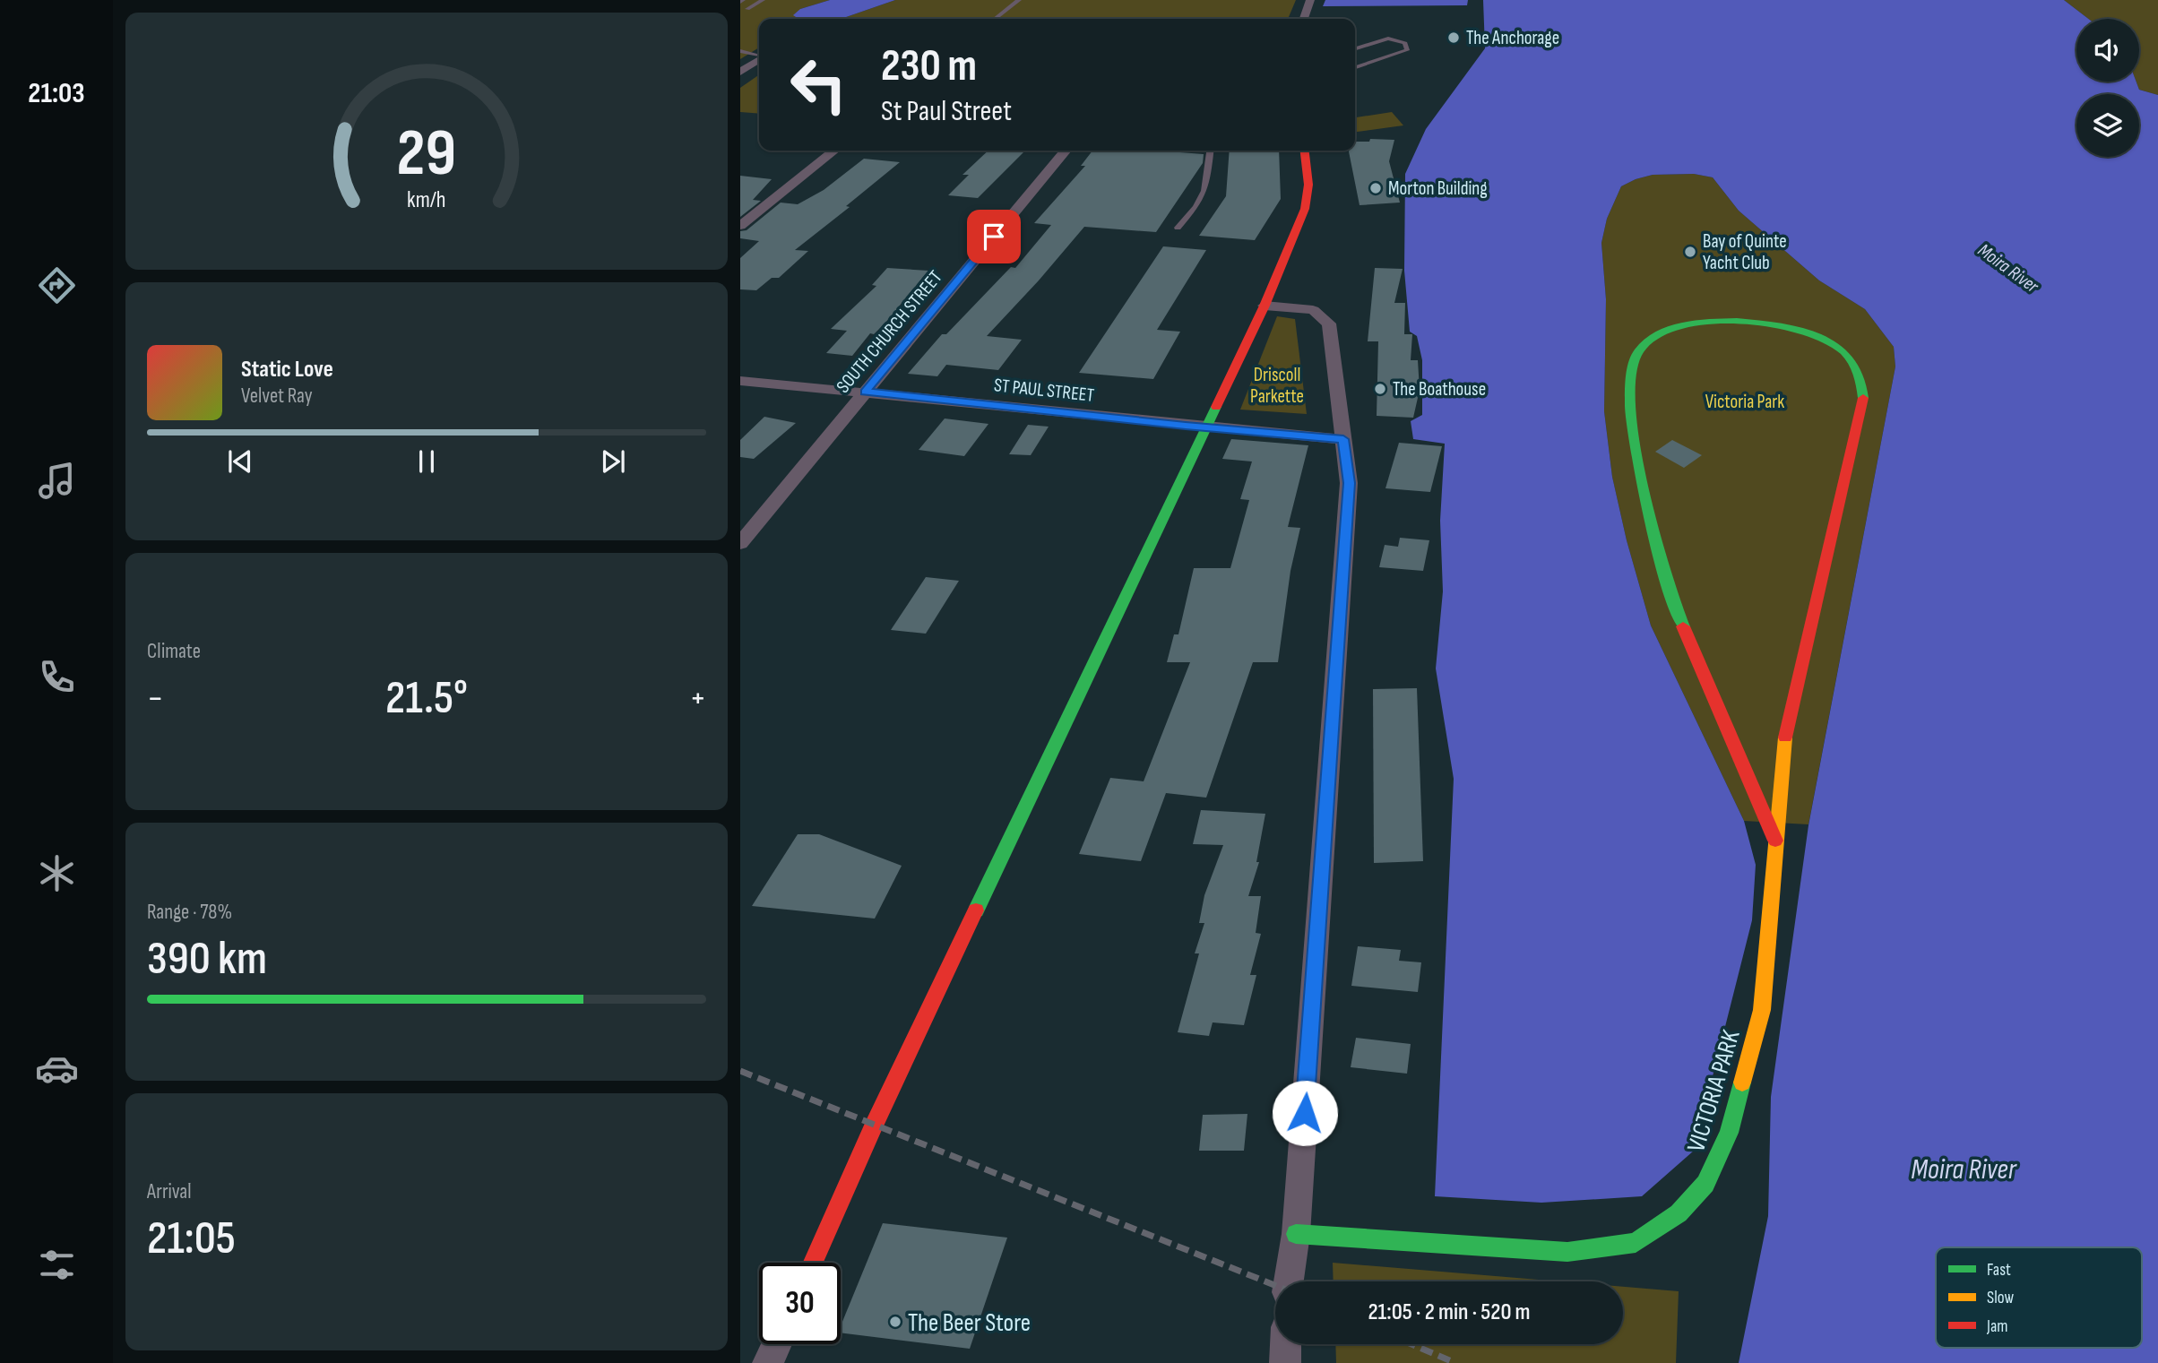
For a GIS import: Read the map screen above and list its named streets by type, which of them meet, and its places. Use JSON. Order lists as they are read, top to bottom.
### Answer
{
  "streets": {
    "street": ["SOUTH CHURCH STREET", "ST PAUL STREET", "VICTORIA PARK"]
  },
  "crossings": [
    ["SOUTH CHURCH STREET", "ST PAUL STREET"]
  ],
  "water": ["Moira River"],
  "parks": ["Driscoll Parkette", "Victoria Park"],
  "places": [
    "The Anchorage",
    "Morton Building",
    "Bay of Quinte Yacht Club",
    "The Boathouse",
    "The Beer Store"
  ],
  "legend": ["Fast", "Slow", "Jam"],
  "page": {
    "tabs": "21:03",
    "turn": ["230 m", "St Paul Street"],
    "song": ["Static Love", "Velvet Ray"],
    "tile": [
      "Climate",
      ["Range · 78%", "390 km"],
      ["Arrival", "21:05"]
    ],
    "heat": ["−", "21.5°", "+"],
    "limit": "30",
    "trip": "21:05 · 2 min · 520 m",
    "gauge": ["29", "km/h"]
  }
}
